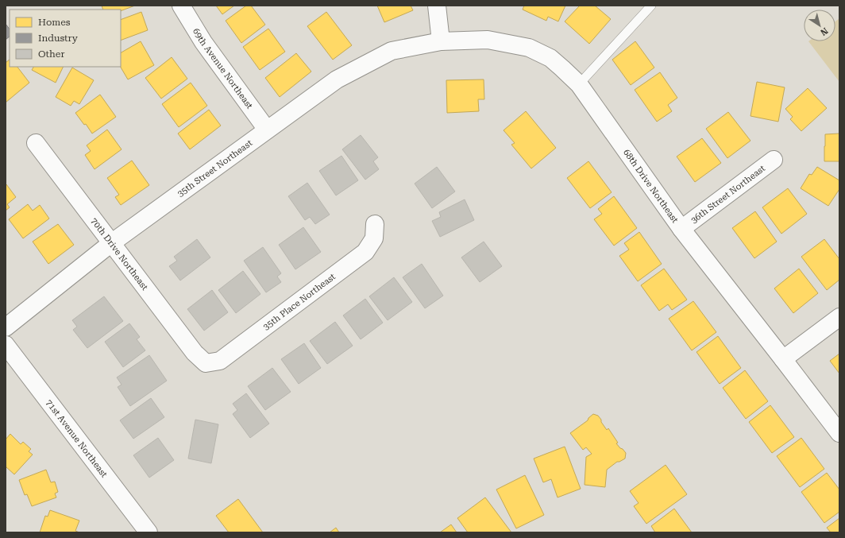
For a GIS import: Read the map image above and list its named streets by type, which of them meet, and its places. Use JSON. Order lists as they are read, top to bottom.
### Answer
{
  "streets": {
    "street": [
      "69th Avenue Northeast",
      "35th Street Northeast",
      "68th Drive Northeast",
      "36th Street Northeast",
      "70th Drive Northeast",
      "35th Place Northeast",
      "71st Avenue Northeast"
    ]
  },
  "crossings": [
    ["69th Avenue Northeast", "35th Street Northeast"],
    ["35th Street Northeast", "68th Drive Northeast"],
    ["35th Street Northeast", "70th Drive Northeast"],
    ["68th Drive Northeast", "36th Street Northeast"],
    ["70th Drive Northeast", "35th Place Northeast"]
  ],
  "legend": ["Homes", "Industry", "Other"],
  "north": "bottom right"
}
